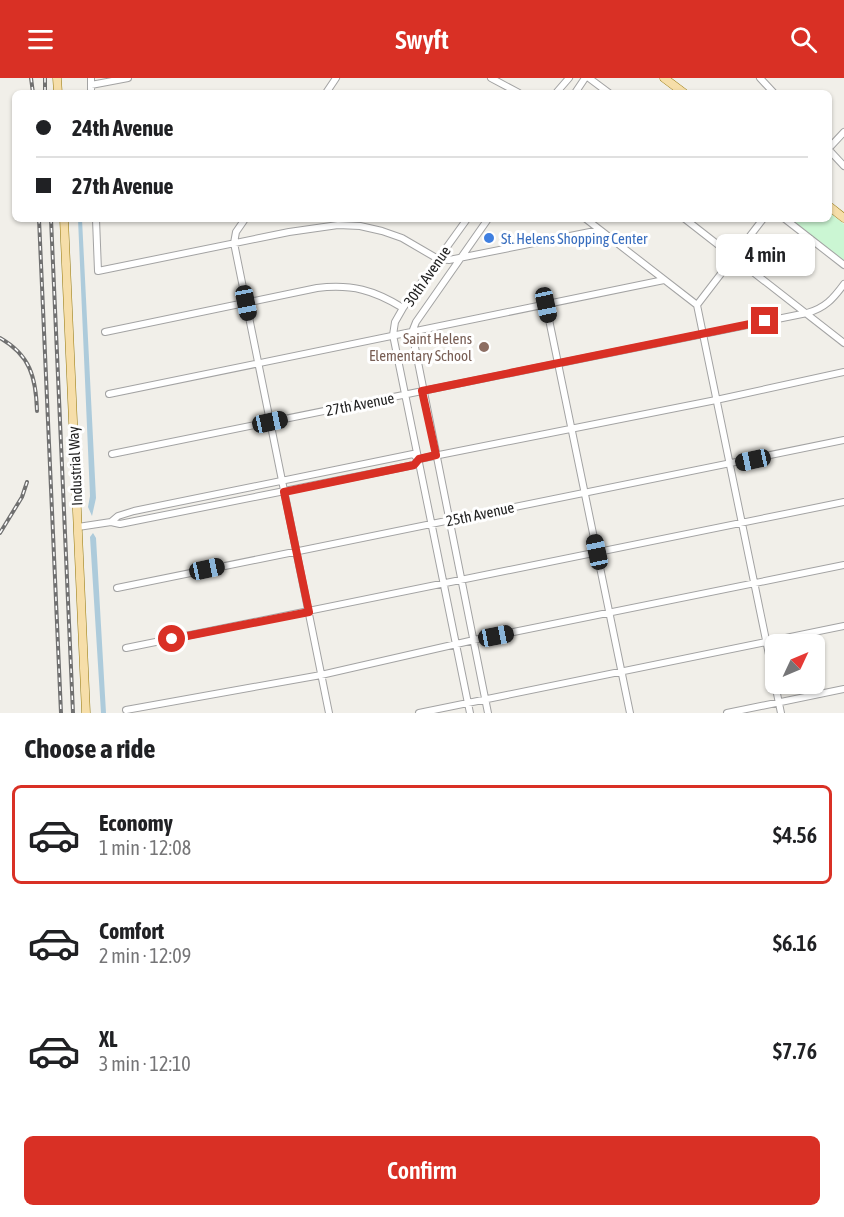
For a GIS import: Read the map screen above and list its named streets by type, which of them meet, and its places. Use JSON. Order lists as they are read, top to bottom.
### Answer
{
  "streets": {
    "main road": ["Industrial Way"],
    "street": ["30th Avenue", "27th Avenue", "25th Avenue"]
  },
  "places": ["St. Helens Shopping Center", "Saint Helens Elementary School"],
  "north": "top right",
  "page": {
    "header": "Swyft",
    "banner": ["24th Avenue", "27th Avenue"],
    "bubble": "4 min",
    "heading": "Choose a ride",
    "list": [
      {
        "name": "Economy",
        "note": "1 min · 12:08",
        "value": "$4.56"
      },
      {
        "name": "Comfort",
        "note": "2 min · 12:09",
        "value": "$6.16"
      },
      {
        "name": "XL",
        "note": "3 min · 12:10",
        "value": "$7.76"
      }
    ],
    "buttons": "Confirm"
  }
}
